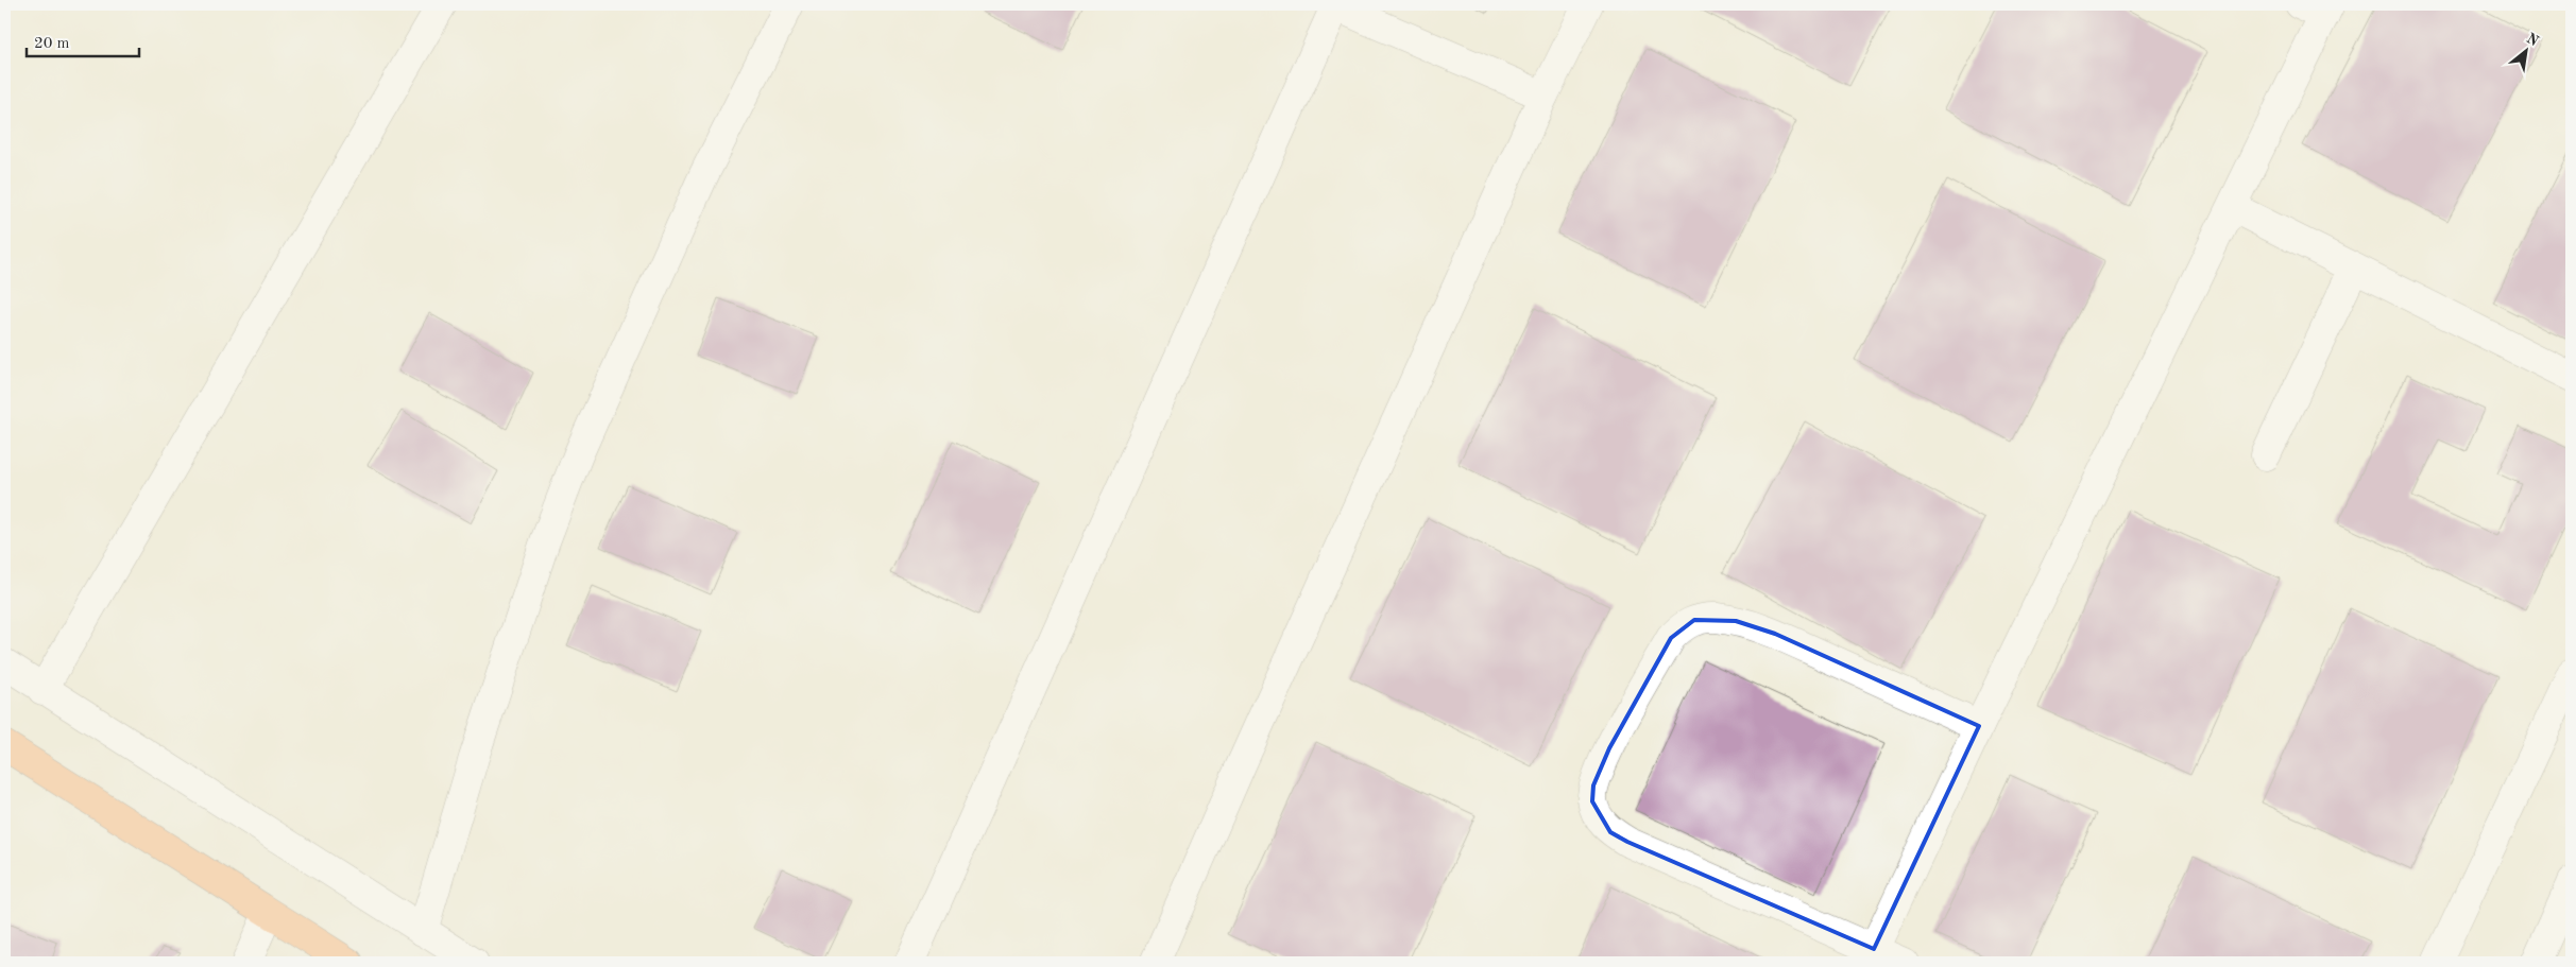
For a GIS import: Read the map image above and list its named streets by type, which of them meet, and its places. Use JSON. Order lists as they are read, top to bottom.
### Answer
{
  "scale_bar": "20 m",
  "north": "top right"
}
